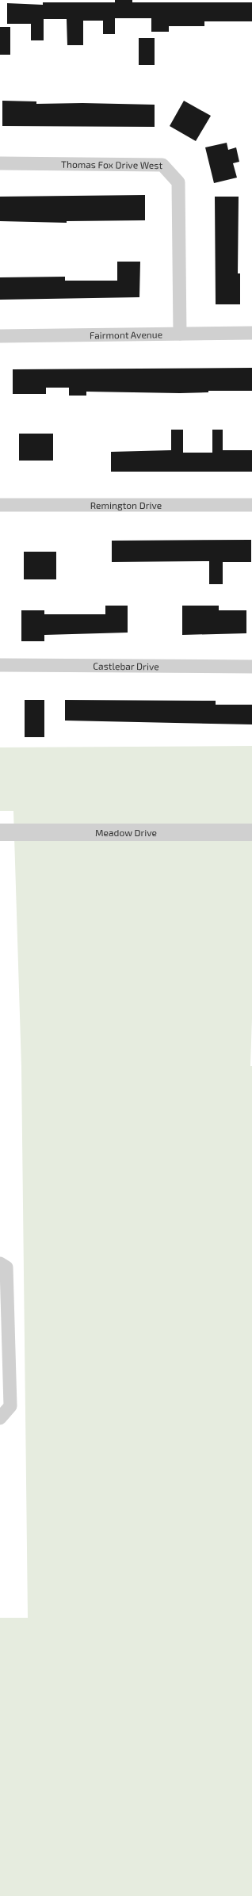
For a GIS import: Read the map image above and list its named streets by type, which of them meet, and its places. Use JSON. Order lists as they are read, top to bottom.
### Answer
{
  "streets": {
    "street": [
      "Thomas Fox Drive West",
      "Fairmont Avenue",
      "Remington Drive",
      "Castlebar Drive",
      "Meadow Drive"
    ]
  },
  "crossings": [
    ["Thomas Fox Drive West", "Fairmont Avenue"]
  ]
}
